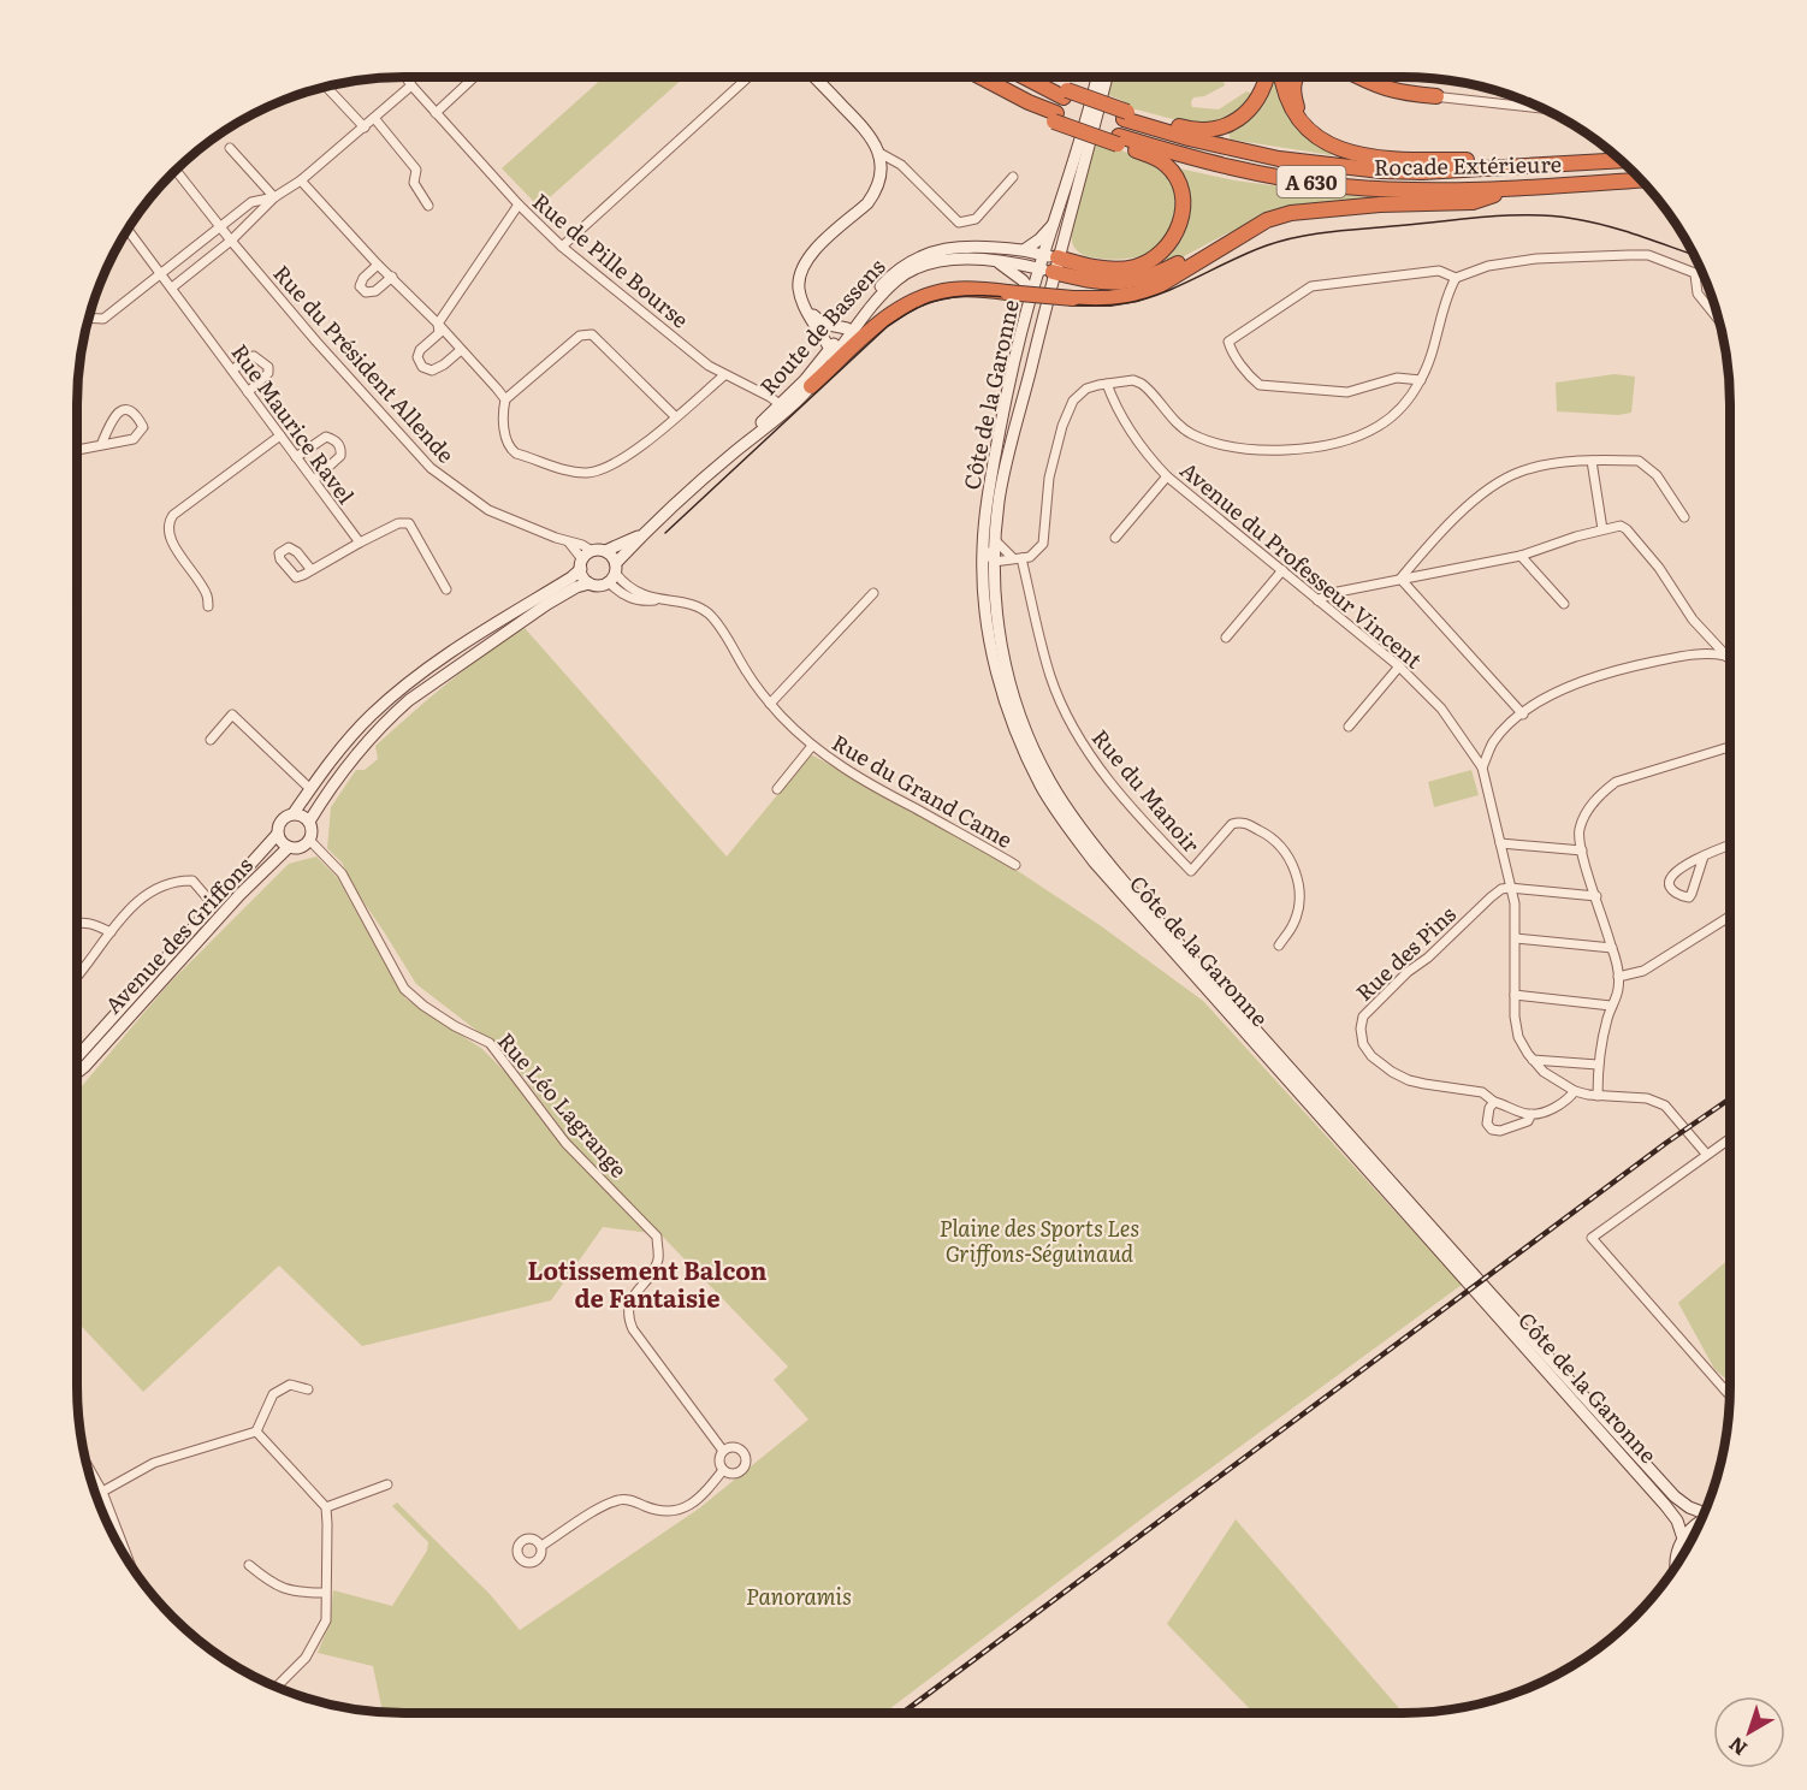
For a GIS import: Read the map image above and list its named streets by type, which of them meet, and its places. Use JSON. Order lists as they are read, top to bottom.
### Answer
{
  "streets": {
    "highway": ["Rocade Extérieure", "A 630"],
    "main road": ["Route de Bassens", "Côte de la Garonne", "Avenue des Griffons"],
    "street": [
      "Rue de Pille Bourse",
      "Rue du Président Allende",
      "Rue Maurice Ravel",
      "Avenue du Professeur Vincent",
      "Rue du Grand Came",
      "Rue du Manoir",
      "Rue des Pins",
      "Rue Léo Lagrange"
    ]
  },
  "crossings": [
    ["Rue de Pille Bourse", "Route de Bassens"],
    ["Route de Bassens", "Côte de la Garonne"],
    ["Avenue des Griffons", "Rue Léo Lagrange"]
  ],
  "districts": ["Lotissement Balcon de Fantaisie"],
  "parks": ["Plaine des Sports Les Griffons-Séguinaud", "Panoramis"],
  "north": "bottom left"
}
